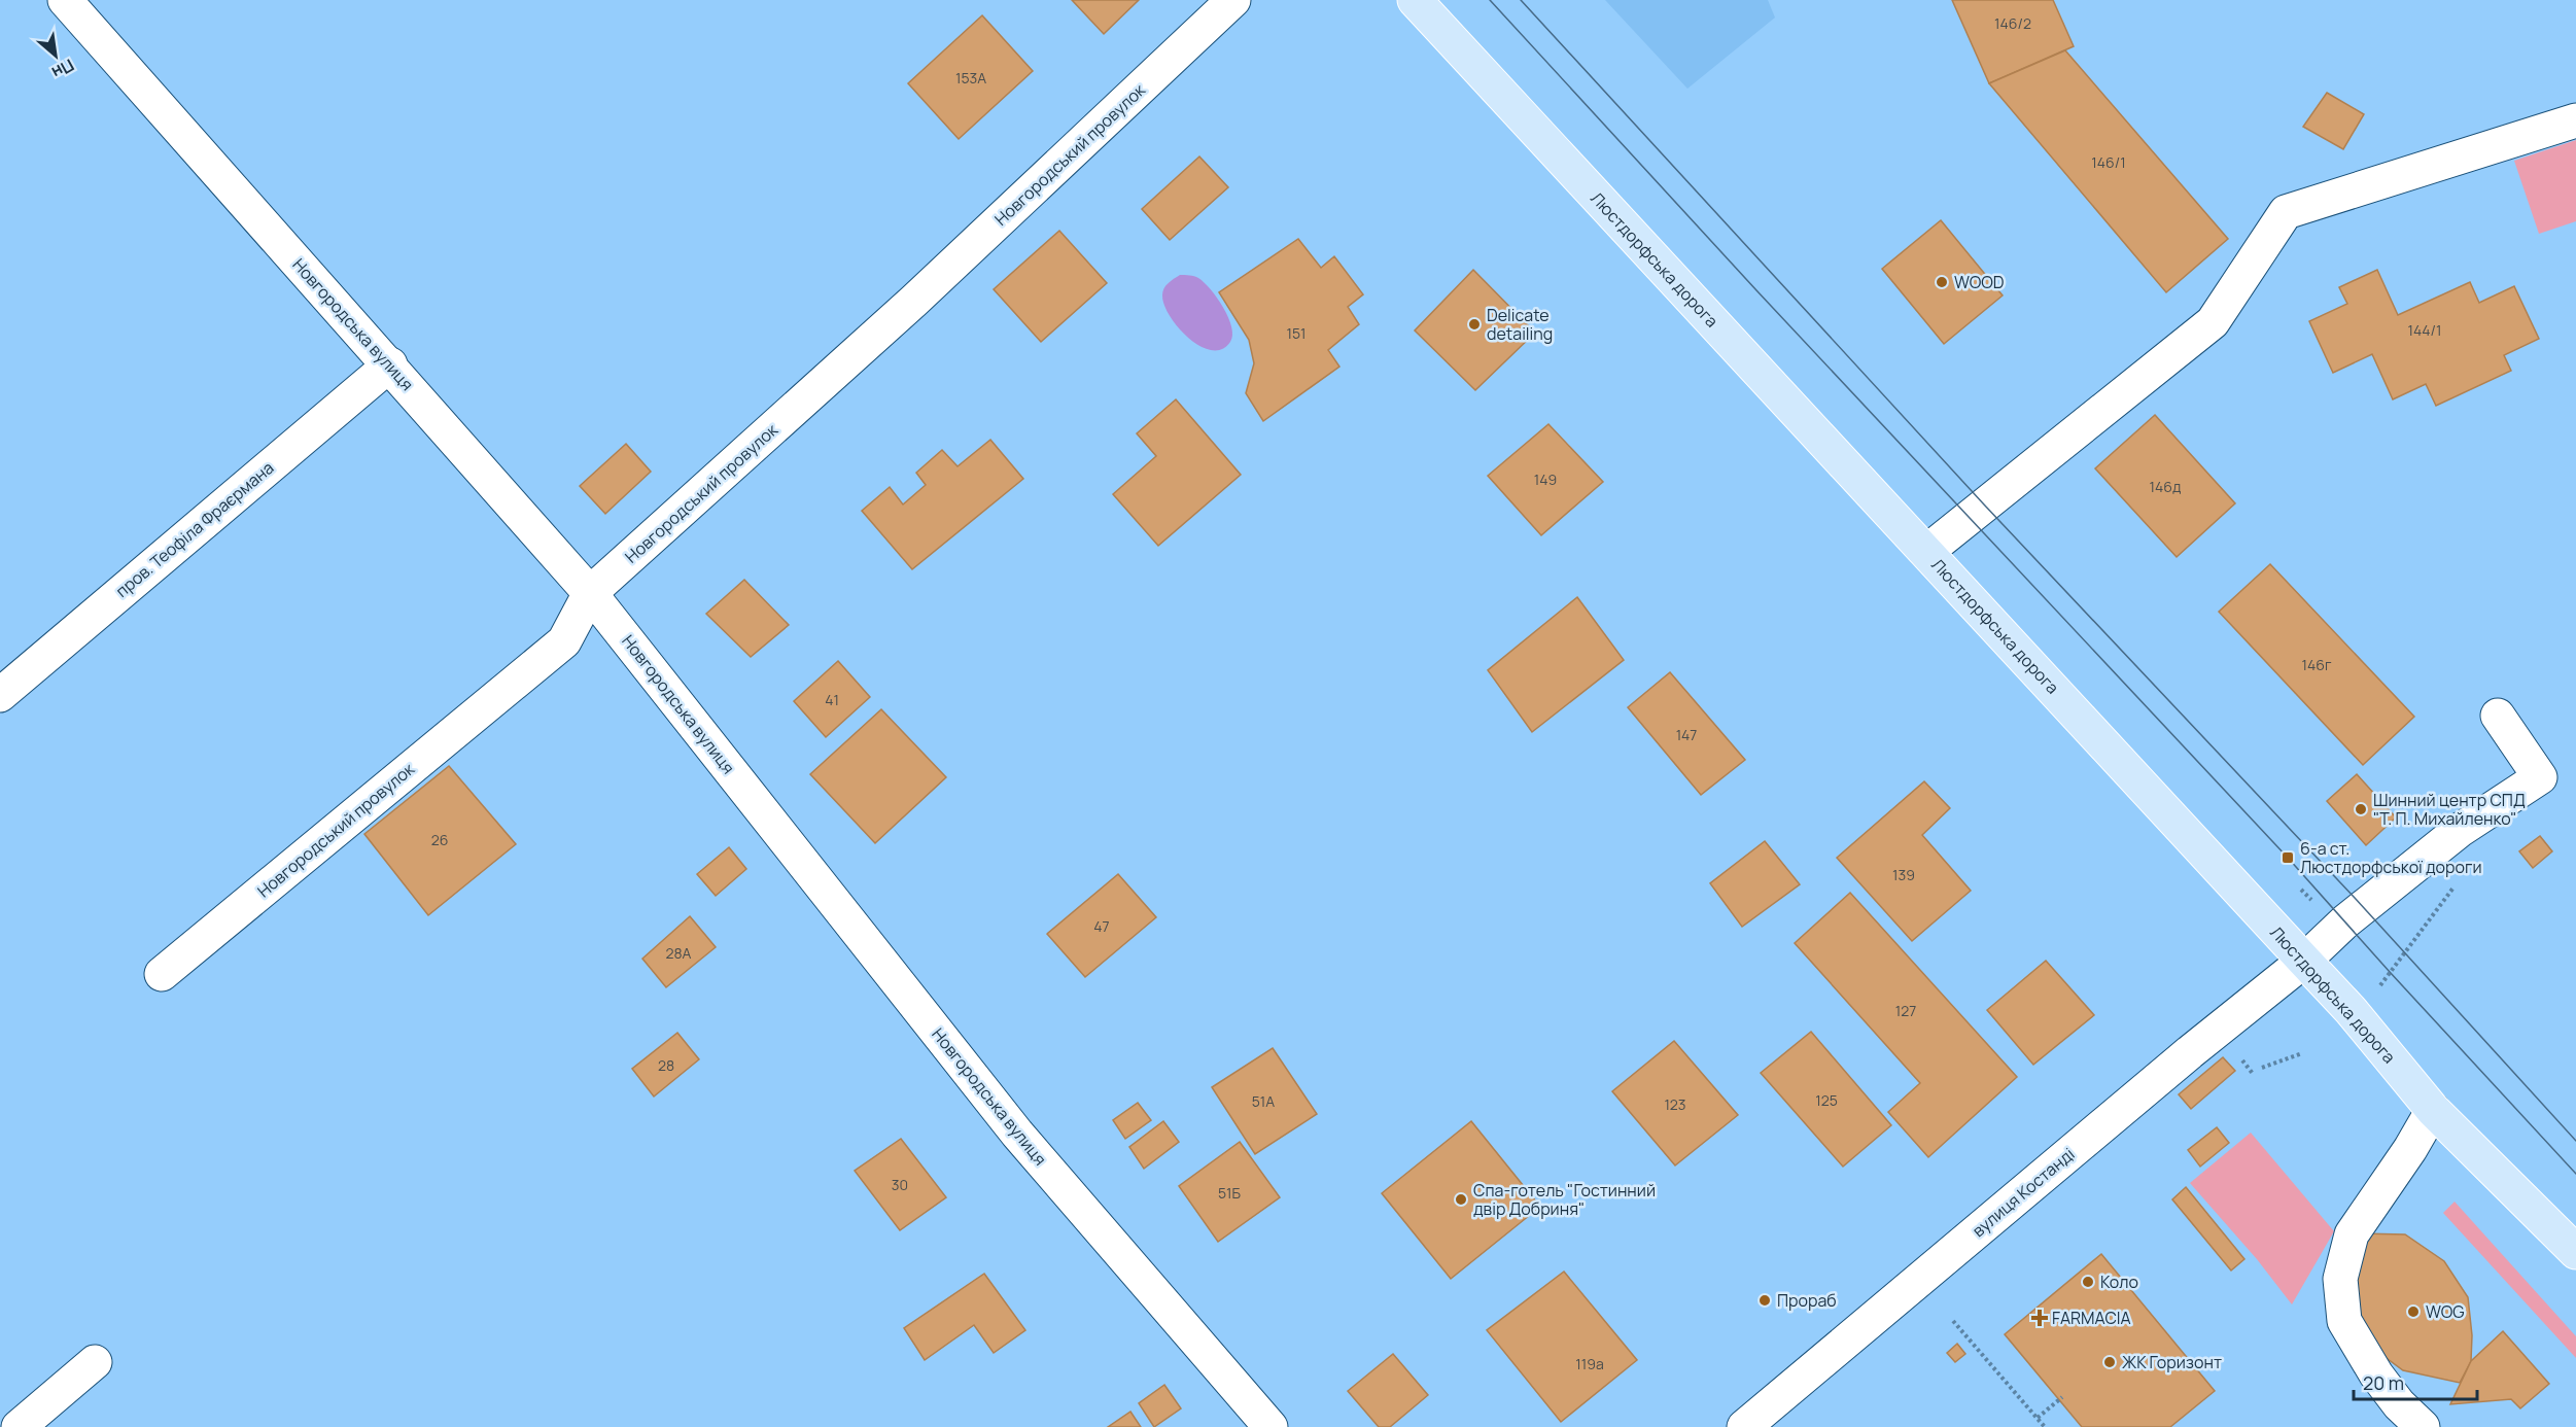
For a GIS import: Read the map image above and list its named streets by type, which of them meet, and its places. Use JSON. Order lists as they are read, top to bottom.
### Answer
{
  "streets": {
    "main road": ["Люстдорфська дорога"],
    "street": [
      "Новгородський провулок",
      "Новгородська вулиця",
      "пров. Теофіла Фраєрмана",
      "вулиця Костанді"
    ]
  },
  "crossings": [
    ["Новгородський провулок", "Новгородська вулиця"],
    ["Люстдорфська дорога", "вулиця Костанді"],
    ["Новгородська вулиця", "пров. Теофіла Фраєрмана"]
  ],
  "places": {
    "other": [
      "WOOD",
      "Delicate detailing",
      "Шинний центр СПД \"Т. П. Михайленко\"",
      "Спа-готель \"Гостинний двір Добриня\"",
      "Коло",
      "Прораб",
      "WOG",
      "ЖК Горизонт"
    ],
    "transit": ["6-а ст. Люстдорфської дороги"],
    "health": ["FARMACIA"]
  },
  "house_numbers": [
    "146/2",
    "153А",
    "146/1",
    "144/1",
    "151",
    "149",
    "146д",
    "146г",
    "41",
    "147",
    "26",
    "139",
    "47",
    "28А",
    "127",
    "28",
    "125",
    "51А",
    "123",
    "30",
    "51Б",
    "119а"
  ],
  "scale_bar": "20 m",
  "north": "bottom right"
}
